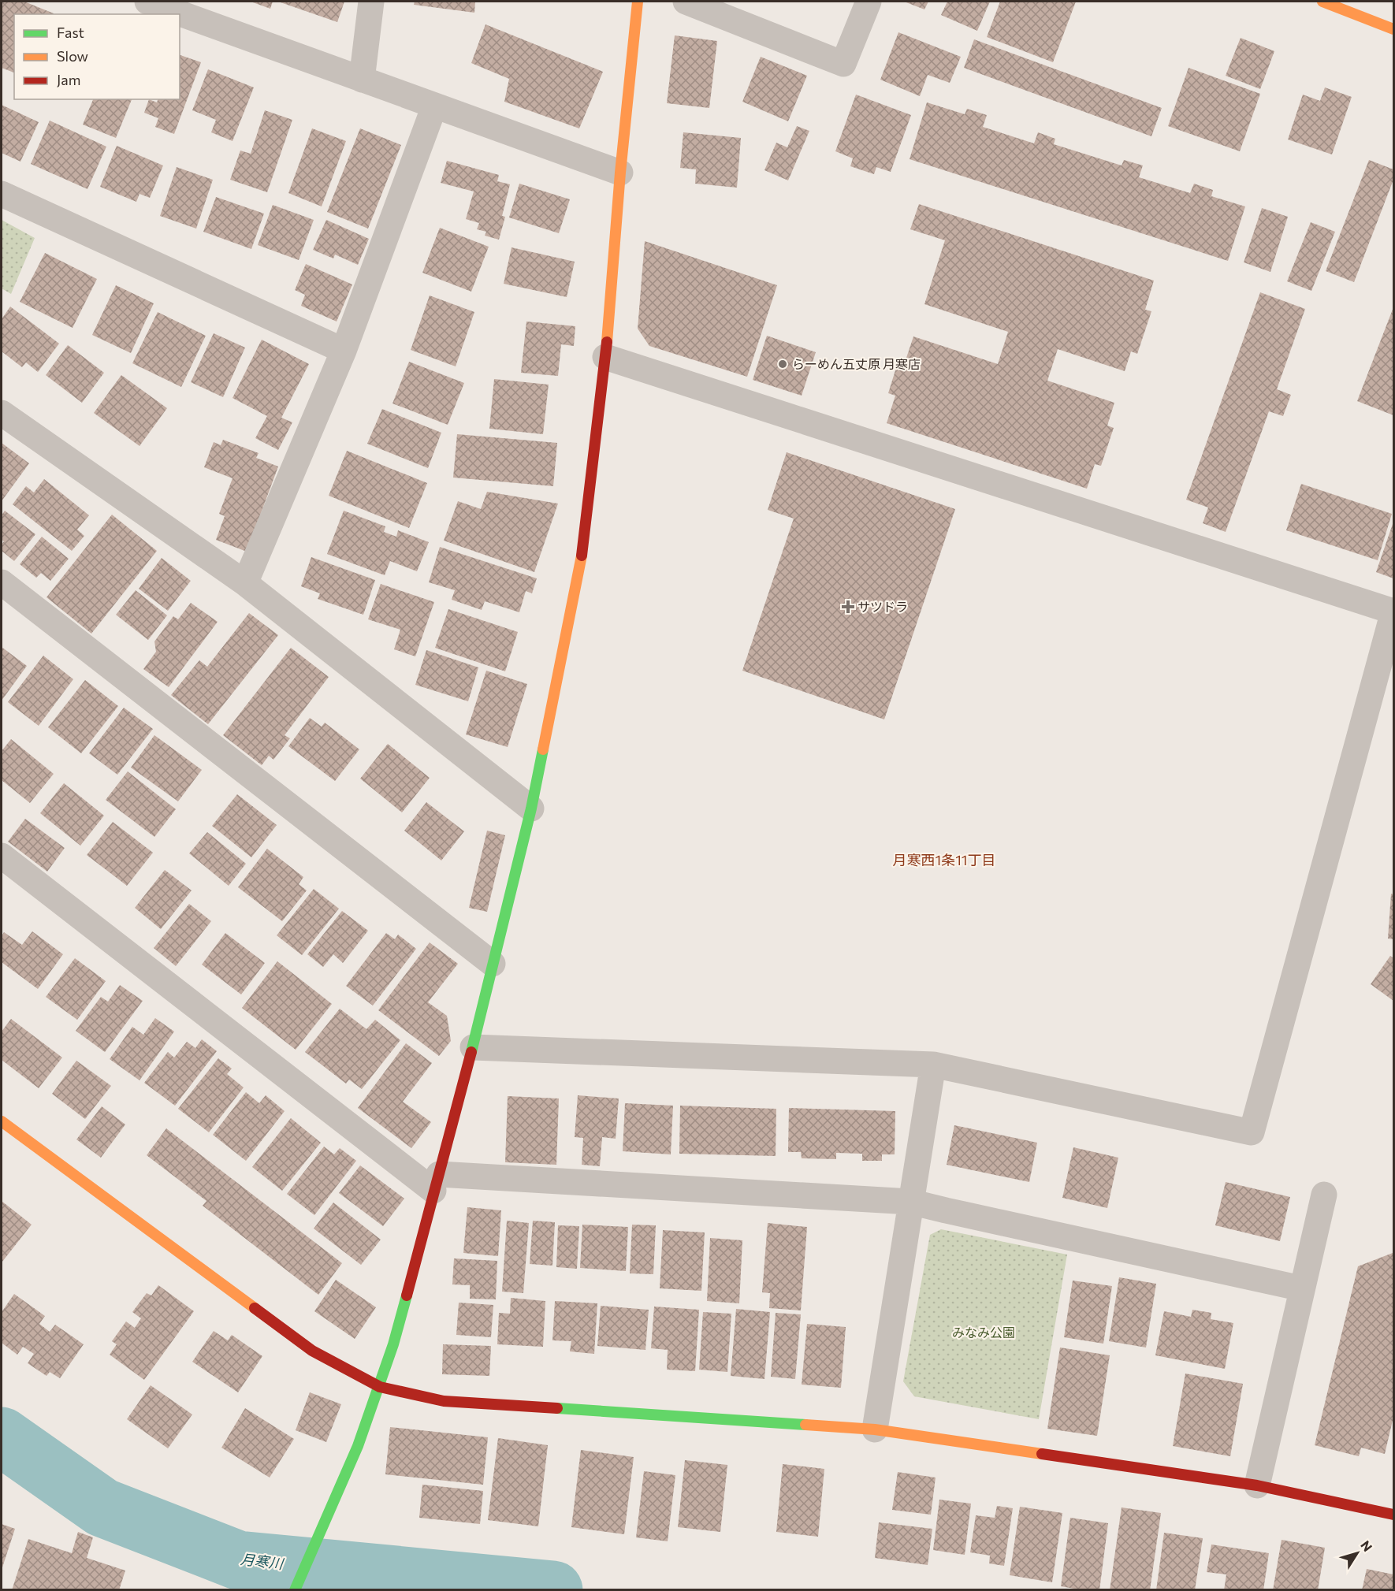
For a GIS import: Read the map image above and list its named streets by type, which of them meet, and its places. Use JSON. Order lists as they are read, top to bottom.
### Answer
{
  "districts": ["月寒西1条11丁目"],
  "water": ["月寒川"],
  "parks": ["みなみ公園"],
  "places": {
    "other": ["らーめん五丈原 月寒店"],
    "health": ["サツドラ"]
  },
  "legend": ["Fast", "Slow", "Jam"],
  "north": "top right"
}
